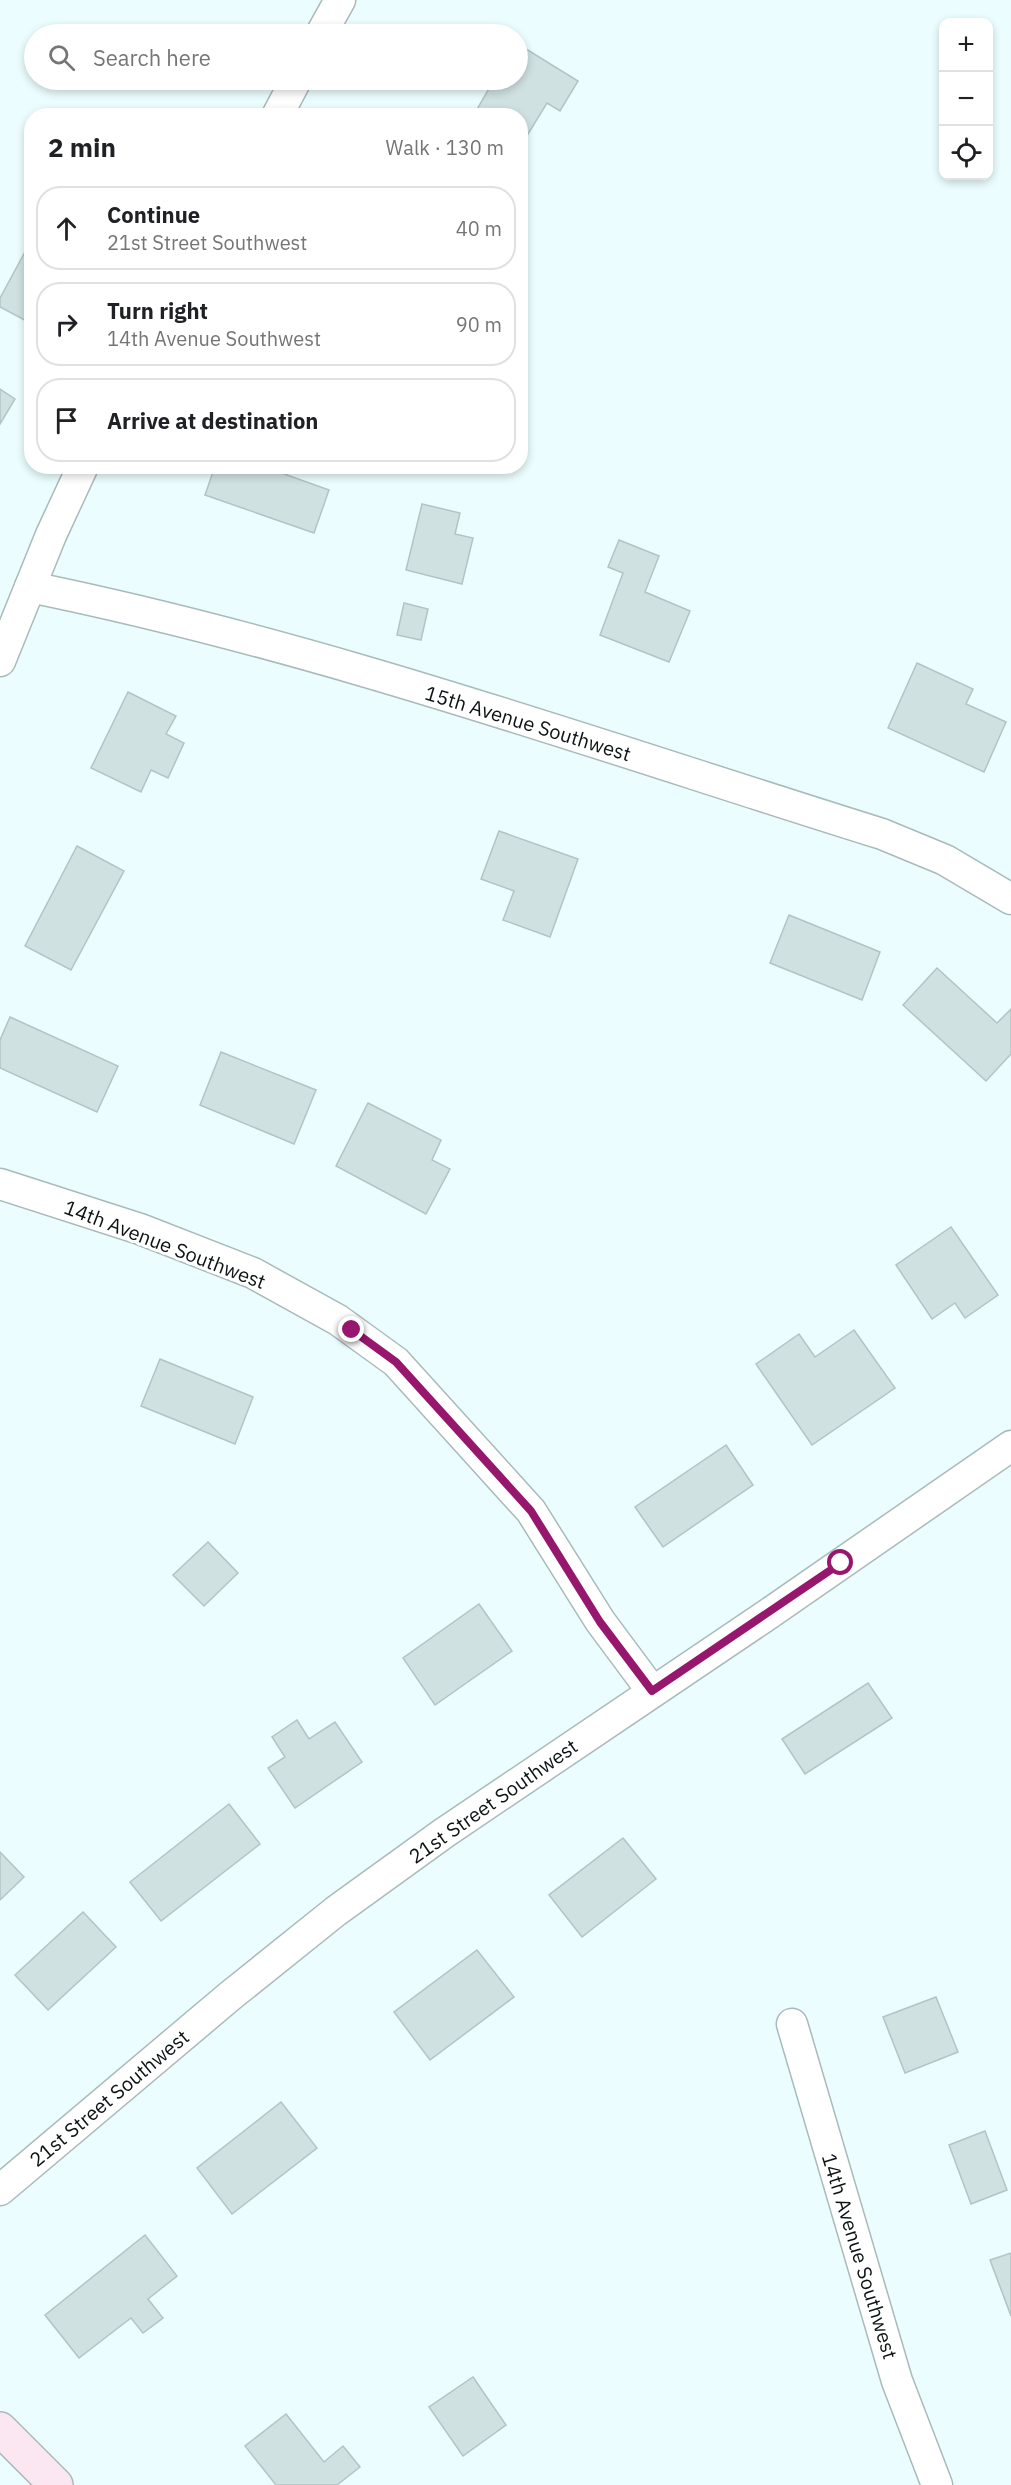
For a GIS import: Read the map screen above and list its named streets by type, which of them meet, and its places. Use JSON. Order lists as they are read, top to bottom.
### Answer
{
  "streets": {
    "street": ["15th Avenue Southwest", "14th Avenue Southwest", "21st Street Southwest"]
  },
  "crossings": [
    ["14th Avenue Southwest", "21st Street Southwest"]
  ],
  "page": {
    "map_buttons": ["+", "−"],
    "search": "Search here",
    "heading": ["2 min", "Walk · 130 m"],
    "list": [
      ["Continue", "21st Street Southwest", "40 m"],
      ["Turn right", "14th Avenue Southwest", "90 m"],
      "Arrive at destination"
    ]
  }
}
